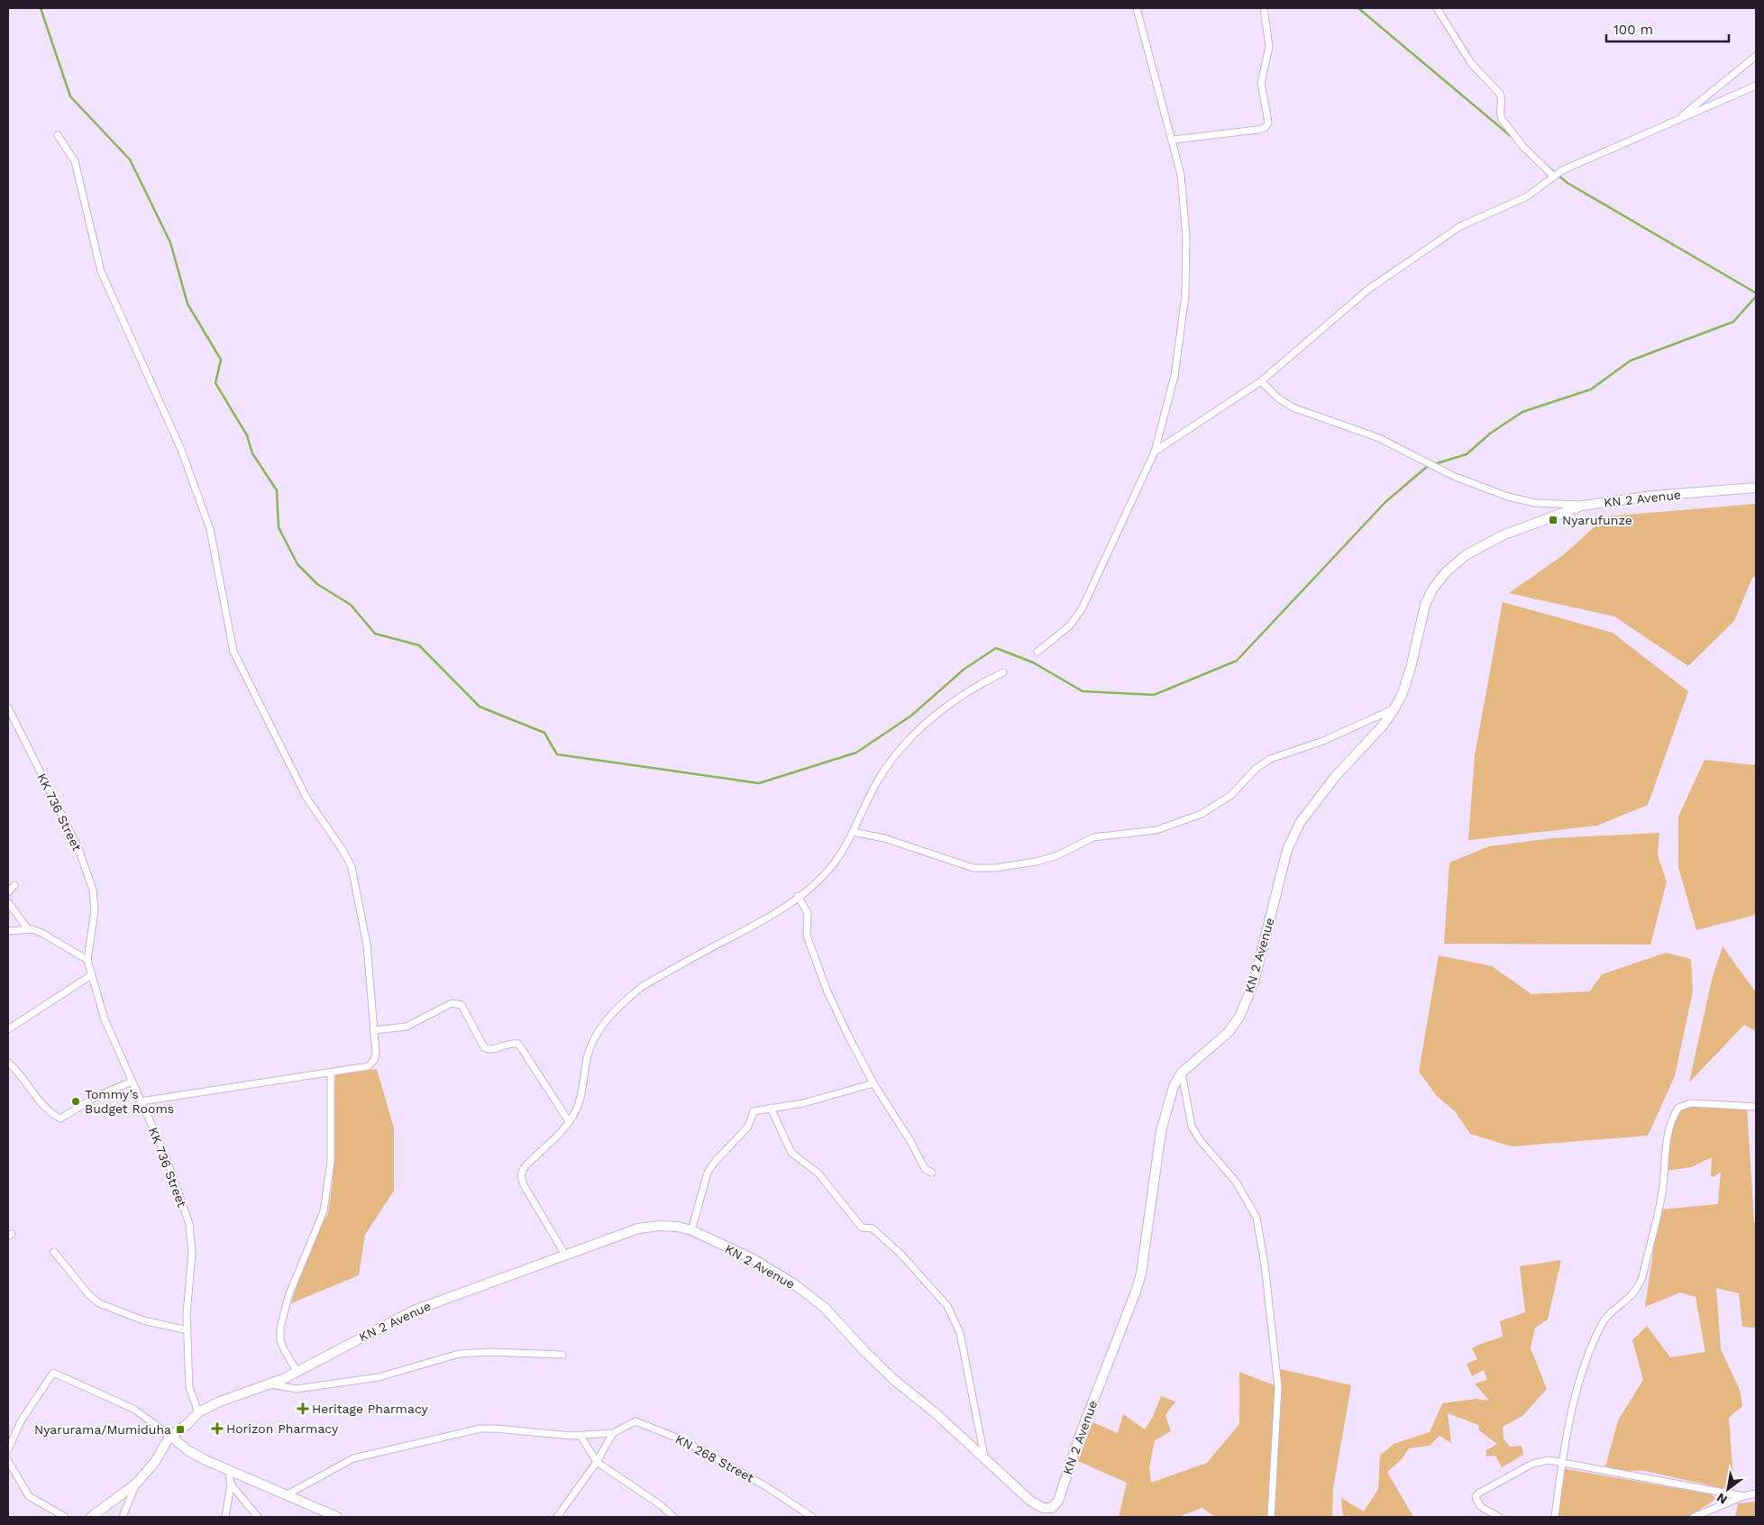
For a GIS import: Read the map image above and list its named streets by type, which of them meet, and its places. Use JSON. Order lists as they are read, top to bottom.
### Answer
{
  "streets": {
    "main road": ["KN 2 Avenue"],
    "street": ["KK 736 Street", "KN 268 Street"]
  },
  "crossings": [
    ["KN 2 Avenue", "KK 736 Street"]
  ],
  "places": {
    "transit": ["Nyarufunze", "Nyarurama/Mumiduha"],
    "other": ["Tommy’s Budget Rooms"],
    "health": ["Heritage Pharmacy", "Horizon Pharmacy"]
  },
  "scale_bar": "100 m",
  "north": "bottom left"
}
